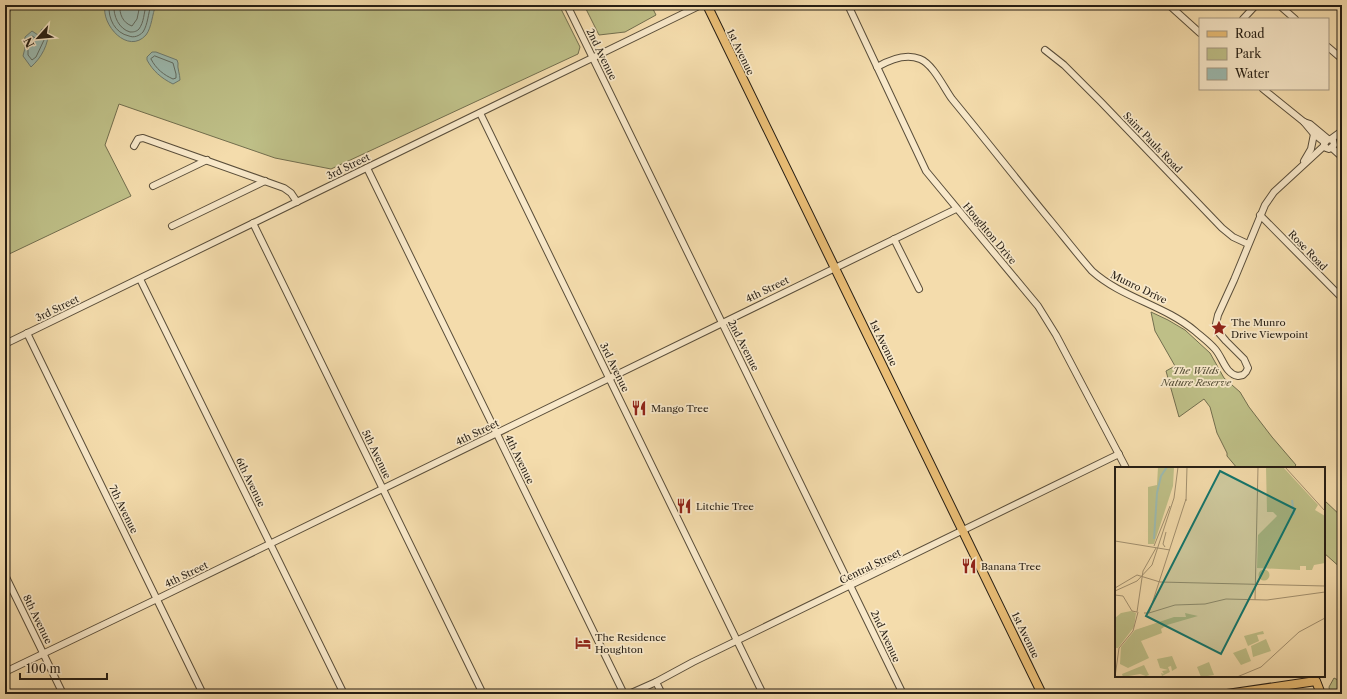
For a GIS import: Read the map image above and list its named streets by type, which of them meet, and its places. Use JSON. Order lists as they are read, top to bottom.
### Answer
{
  "streets": {
    "main road": ["1st Avenue"],
    "street": [
      "2nd Avenue",
      "Saint Pauls Road",
      "3rd Street",
      "Houghton Drive",
      "Rose Road",
      "Munro Drive",
      "4th Street",
      "3rd Avenue",
      "5th Avenue",
      "4th Avenue",
      "6th Avenue",
      "7th Avenue",
      "Central Street",
      "8th Avenue"
    ]
  },
  "crossings": [
    ["1st Avenue", "4th Street"],
    ["1st Avenue", "Central Street"],
    ["2nd Avenue", "3rd Street"],
    ["2nd Avenue", "4th Street"],
    ["2nd Avenue", "Central Street"],
    ["Saint Pauls Road", "Munro Drive"],
    ["3rd Street", "3rd Avenue"],
    ["3rd Street", "5th Avenue"],
    ["3rd Street", "4th Avenue"],
    ["3rd Street", "6th Avenue"],
    ["3rd Street", "7th Avenue"],
    ["Houghton Drive", "Munro Drive"],
    ["Houghton Drive", "4th Street"],
    ["Houghton Drive", "Central Street"],
    ["Rose Road", "Munro Drive"],
    ["4th Street", "3rd Avenue"],
    ["4th Street", "5th Avenue"],
    ["4th Street", "4th Avenue"],
    ["4th Street", "6th Avenue"],
    ["4th Street", "7th Avenue"],
    ["4th Street", "8th Avenue"],
    ["3rd Avenue", "Central Street"]
  ],
  "parks": ["The Wilds Nature Reserve"],
  "places": {
    "place": ["The Munro Drive Viewpoint"],
    "restaurant": ["Mango Tree", "Litchie Tree", "Banana Tree"],
    "hotel": ["The Residence Houghton"]
  },
  "legend": ["Road", "Park", "Water"],
  "scale_bar": "100 m",
  "north": "bottom left"
}
